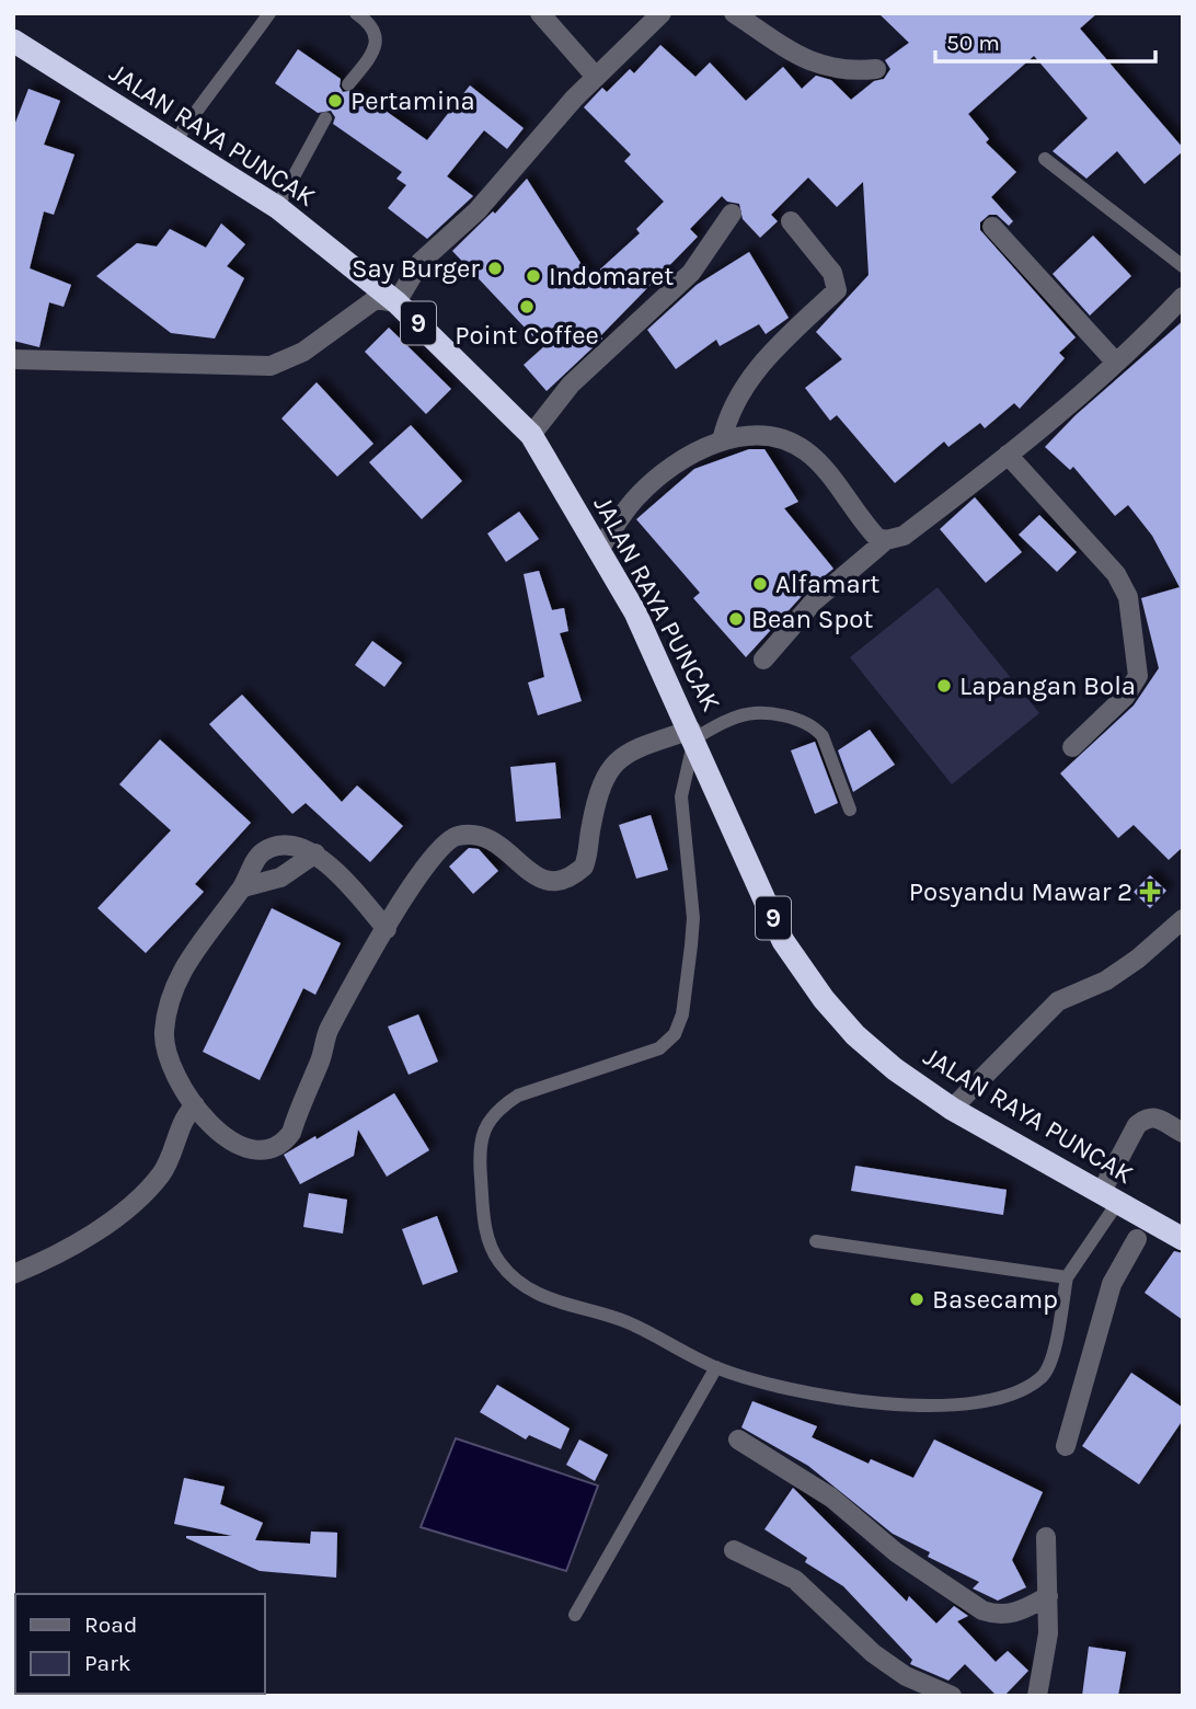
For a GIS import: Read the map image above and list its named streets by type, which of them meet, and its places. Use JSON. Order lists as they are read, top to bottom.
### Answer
{
  "streets": {
    "highway": ["JALAN RAYA PUNCAK", "9"]
  },
  "places": {
    "other": [
      "Pertamina",
      "Say Burger",
      "Indomaret",
      "Point Coffee",
      "Alfamart",
      "Bean Spot",
      "Lapangan Bola",
      "Basecamp"
    ],
    "health": ["Posyandu Mawar 2"]
  },
  "legend": ["Road", "Park"],
  "scale_bar": "50 m"
}
